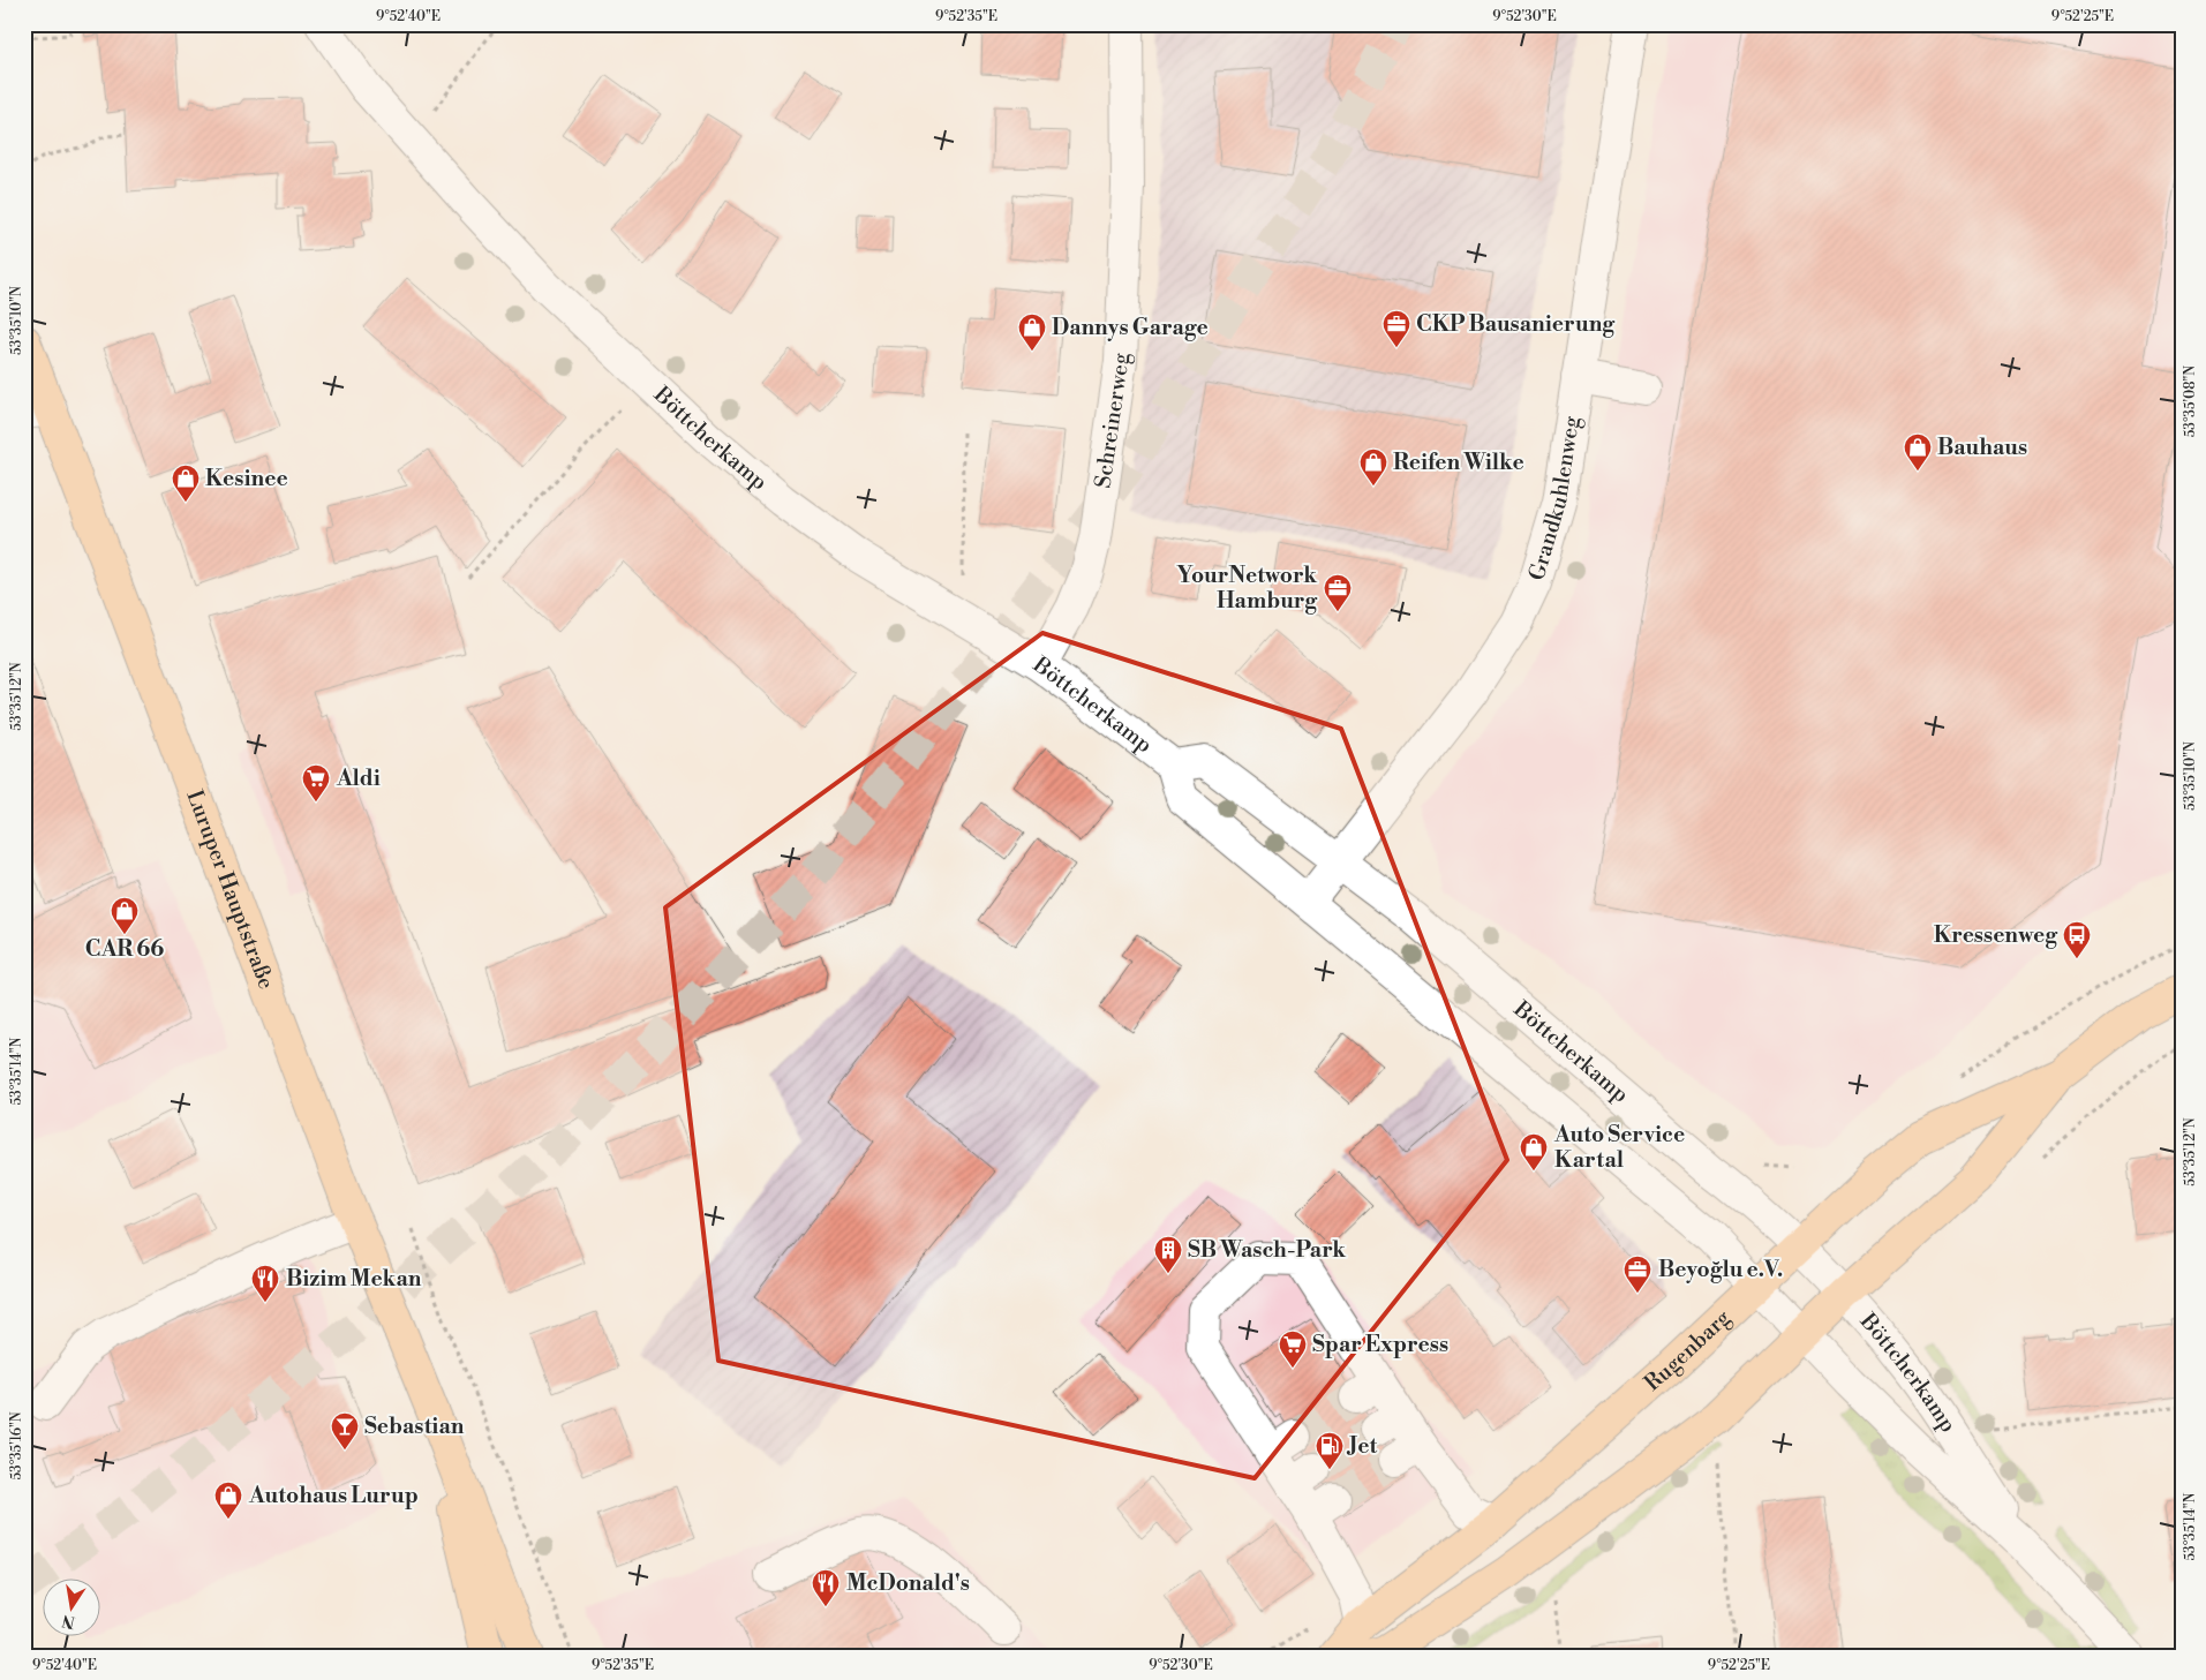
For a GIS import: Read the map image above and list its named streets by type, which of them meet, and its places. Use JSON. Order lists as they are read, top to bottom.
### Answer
{
  "streets": {
    "main road": ["Luruper Hauptstraße", "Rugenbarg"],
    "street": ["Schreinerweg", "Böttcherkamp", "Grandkuhlenweg"]
  },
  "crossings": [
    ["Schreinerweg", "Böttcherkamp"],
    ["Böttcherkamp", "Grandkuhlenweg"],
    ["Böttcherkamp", "Rugenbarg"]
  ],
  "places": {
    "office": ["CKP Bausanierung", "YourNetwork Hamburg", "Beyoğlu e.V."],
    "shop": [
      "Dannys Garage",
      "Bauhaus",
      "Reifen Wilke",
      "Kesinee",
      "CAR 66",
      "Auto Service Kartal",
      "Autohaus Lurup"
    ],
    "supermarket": ["Aldi", "Spar Express"],
    "bus stop": ["Kressenweg"],
    "building": ["SB Wasch-Park"],
    "restaurant": ["Bizim Mekan", "McDonald's"],
    "bar": ["Sebastian"],
    "fuel station": ["Jet"]
  },
  "north": "bottom",
  "coordinates": [
    "9°52'40\"E",
    "9°52'35\"E",
    "9°52'30\"E",
    "9°52'25\"E",
    "53°35'10\"N",
    "53°35'08\"N",
    "53°35'12\"N",
    "53°35'14\"N",
    "53°35'16\"N"
  ]
}
